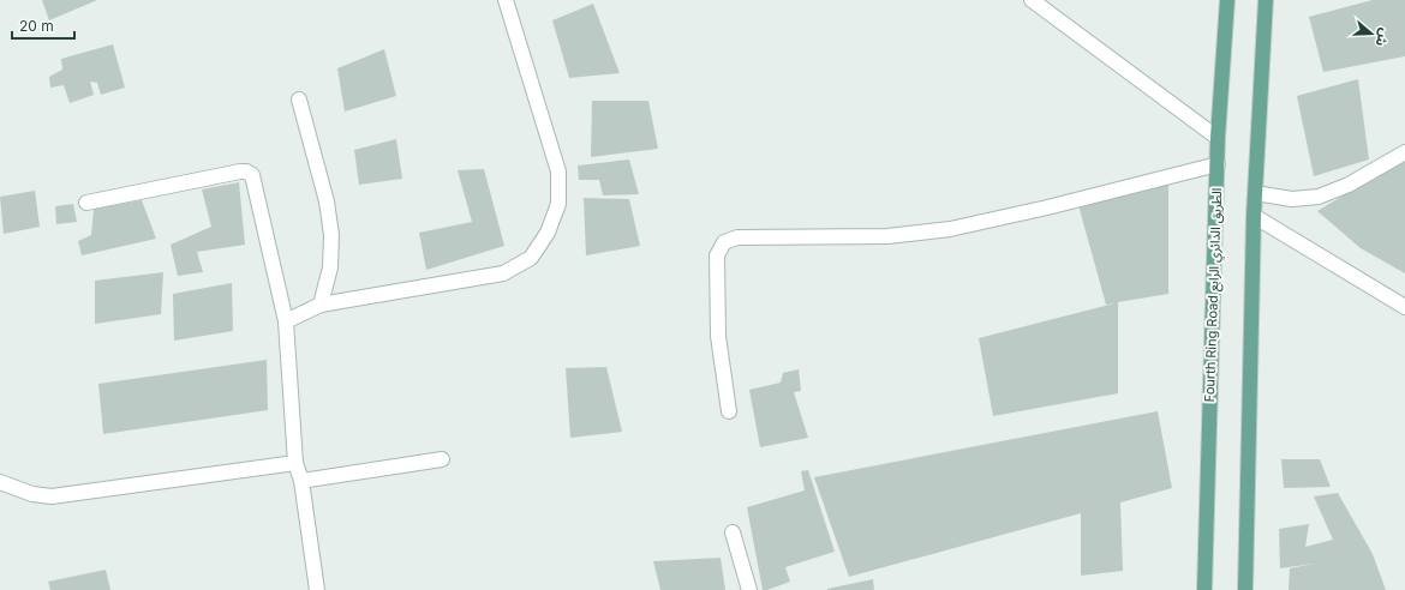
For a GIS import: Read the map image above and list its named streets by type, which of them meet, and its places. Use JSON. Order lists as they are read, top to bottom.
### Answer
{
  "streets": {
    "main road": ["Fourth Ring Road الطريق الدائري الرابع"]
  },
  "scale_bar": "20 m",
  "north": "right"
}
